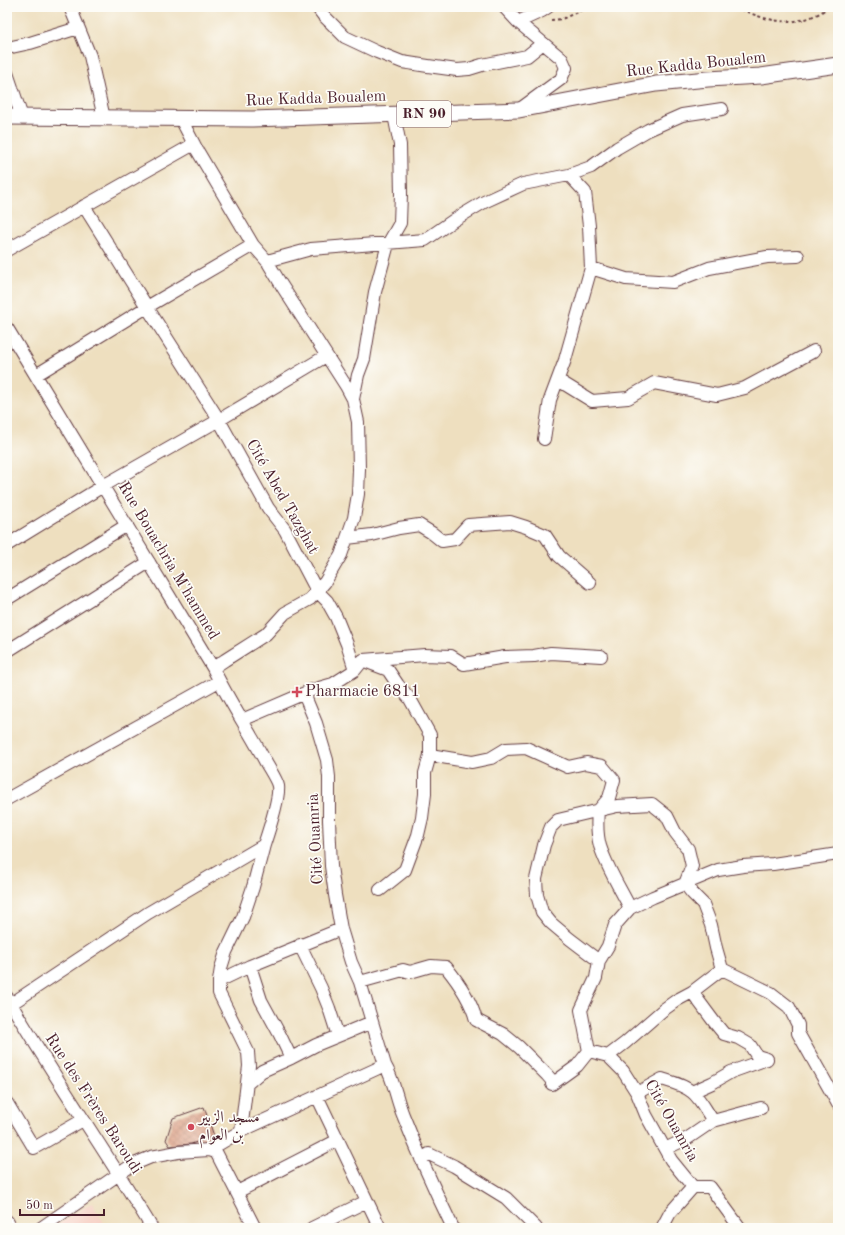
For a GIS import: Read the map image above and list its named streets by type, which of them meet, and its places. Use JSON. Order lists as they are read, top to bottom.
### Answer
{
  "streets": {
    "main road": ["Rue Kadda Boualem", "RN 90"],
    "street": [
      "Cité Abed Tazghat",
      "Rue Bouachria M'hammed",
      "Cité Ouamria",
      "Rue des Frères Baroudi"
    ]
  },
  "crossings": [
    ["Rue Kadda Boualem", "Cité Abed Tazghat"],
    ["Cité Abed Tazghat", "Rue Bouachria M'hammed"]
  ],
  "places": {
    "health": ["Pharmacie 6811"],
    "other": ["مسجد الزبير بن العوام"]
  },
  "scale_bar": "50 m"
}
